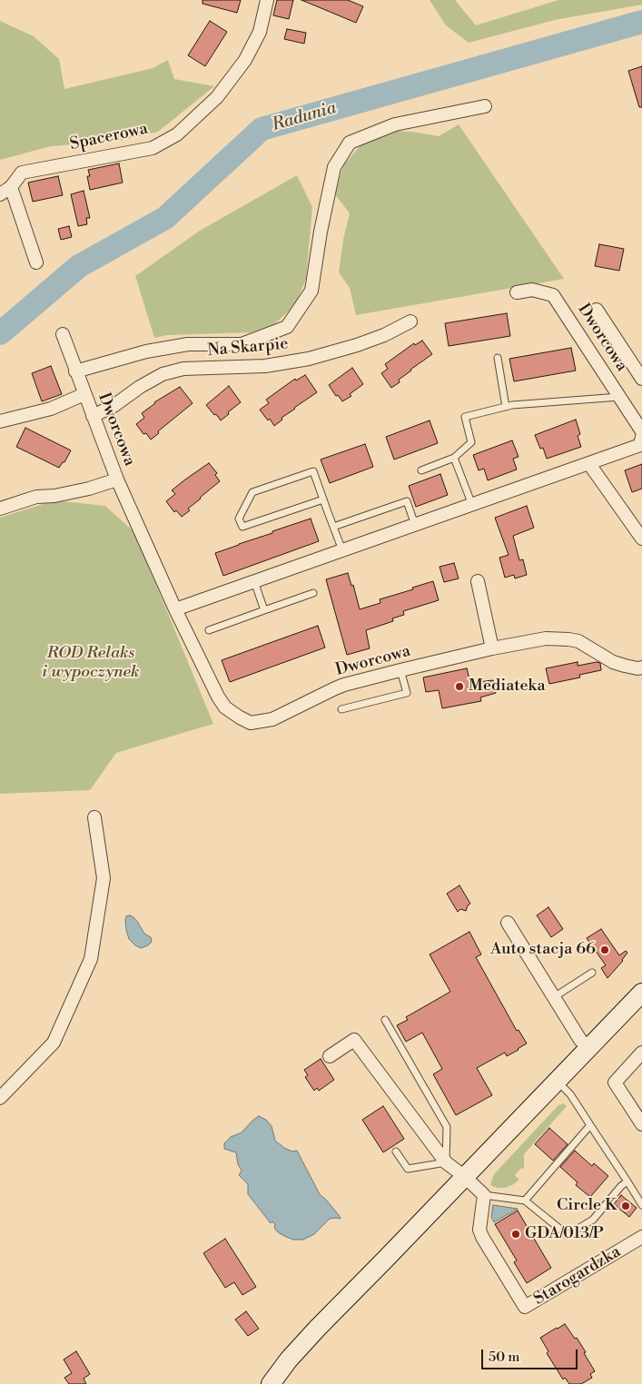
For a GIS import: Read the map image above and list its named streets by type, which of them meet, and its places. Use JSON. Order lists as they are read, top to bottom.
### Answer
{
  "streets": {
    "street": [
      "Spacerowa",
      "Dworcowa",
      "Na Skarpie",
      "Starogardzka"
    ]
  },
  "crossings": [
    ["Dworcowa", "Na Skarpie"]
  ],
  "water": ["Radunia"],
  "parks": ["ROD Relaks i wypoczynek"],
  "places": [
    "Mediateka",
    "Auto stacja 66",
    "Circle K",
    "GDA/013/P"
  ],
  "scale_bar": "50 m"
}
